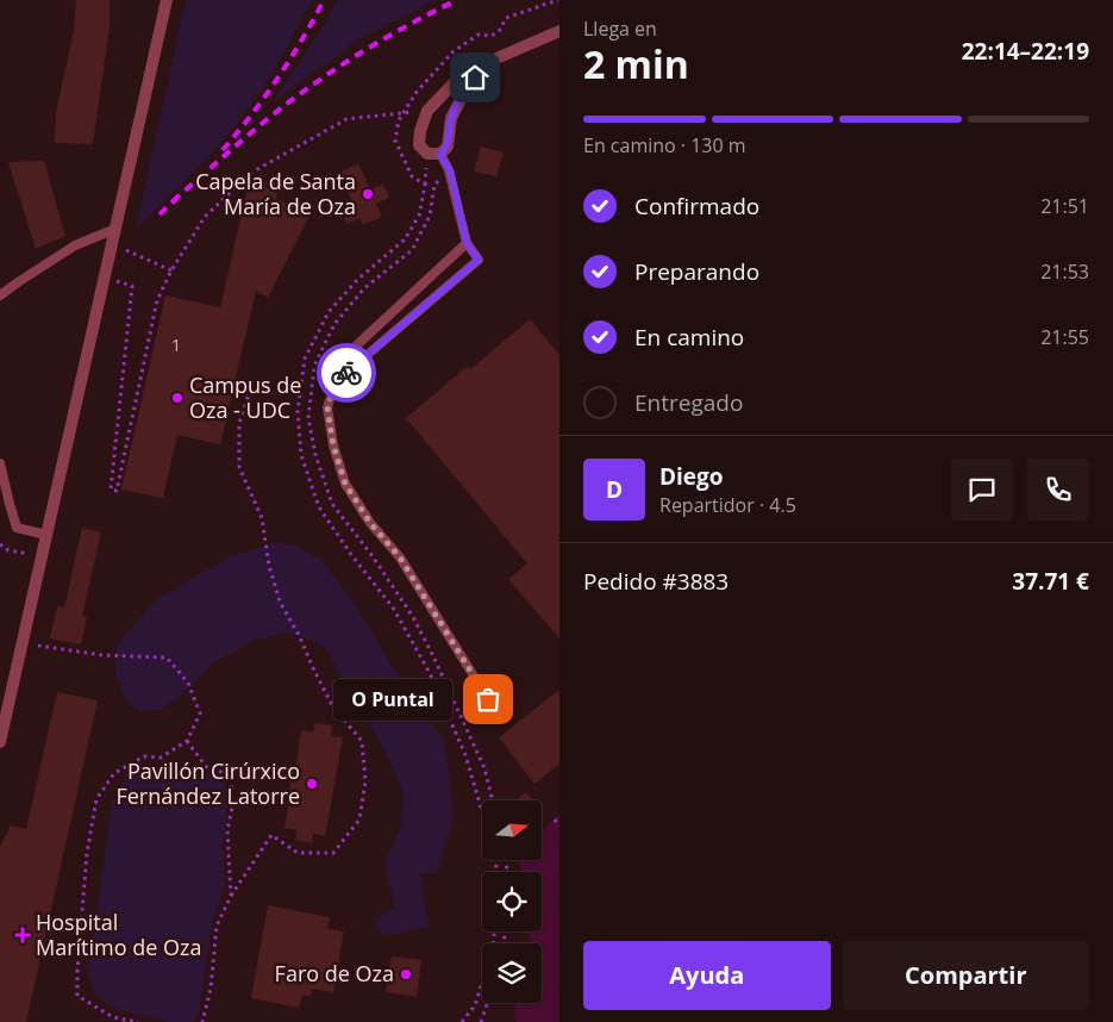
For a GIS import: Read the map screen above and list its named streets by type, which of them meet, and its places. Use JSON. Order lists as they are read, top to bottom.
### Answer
{
  "places": {
    "other": [
      "Capela de Santa María de Oza",
      "Campus de Oza - UDC",
      "O Puntal",
      "Pavillón Cirúrxico Fernández Latorre",
      "Faro de Oza"
    ],
    "health": ["Hospital Marítimo de Oza"]
  },
  "house_numbers": ["1"],
  "north": "right",
  "page": {
    "heading": ["2 min", "Llega en", "22:14–22:19"],
    "panel": [
      "Diego",
      "Repartidor · 4.5",
      "Pedido #3883",
      "37.71 €"
    ],
    "bar": "En camino · 130 m",
    "list": [
      ["Confirmado", "21:51"],
      ["Preparando", "21:53"],
      ["En camino", "21:55"],
      "Entregado"
    ],
    "round": "D",
    "bubble": "O Puntal",
    "buttons": ["Ayuda", "Compartir"]
  }
}
